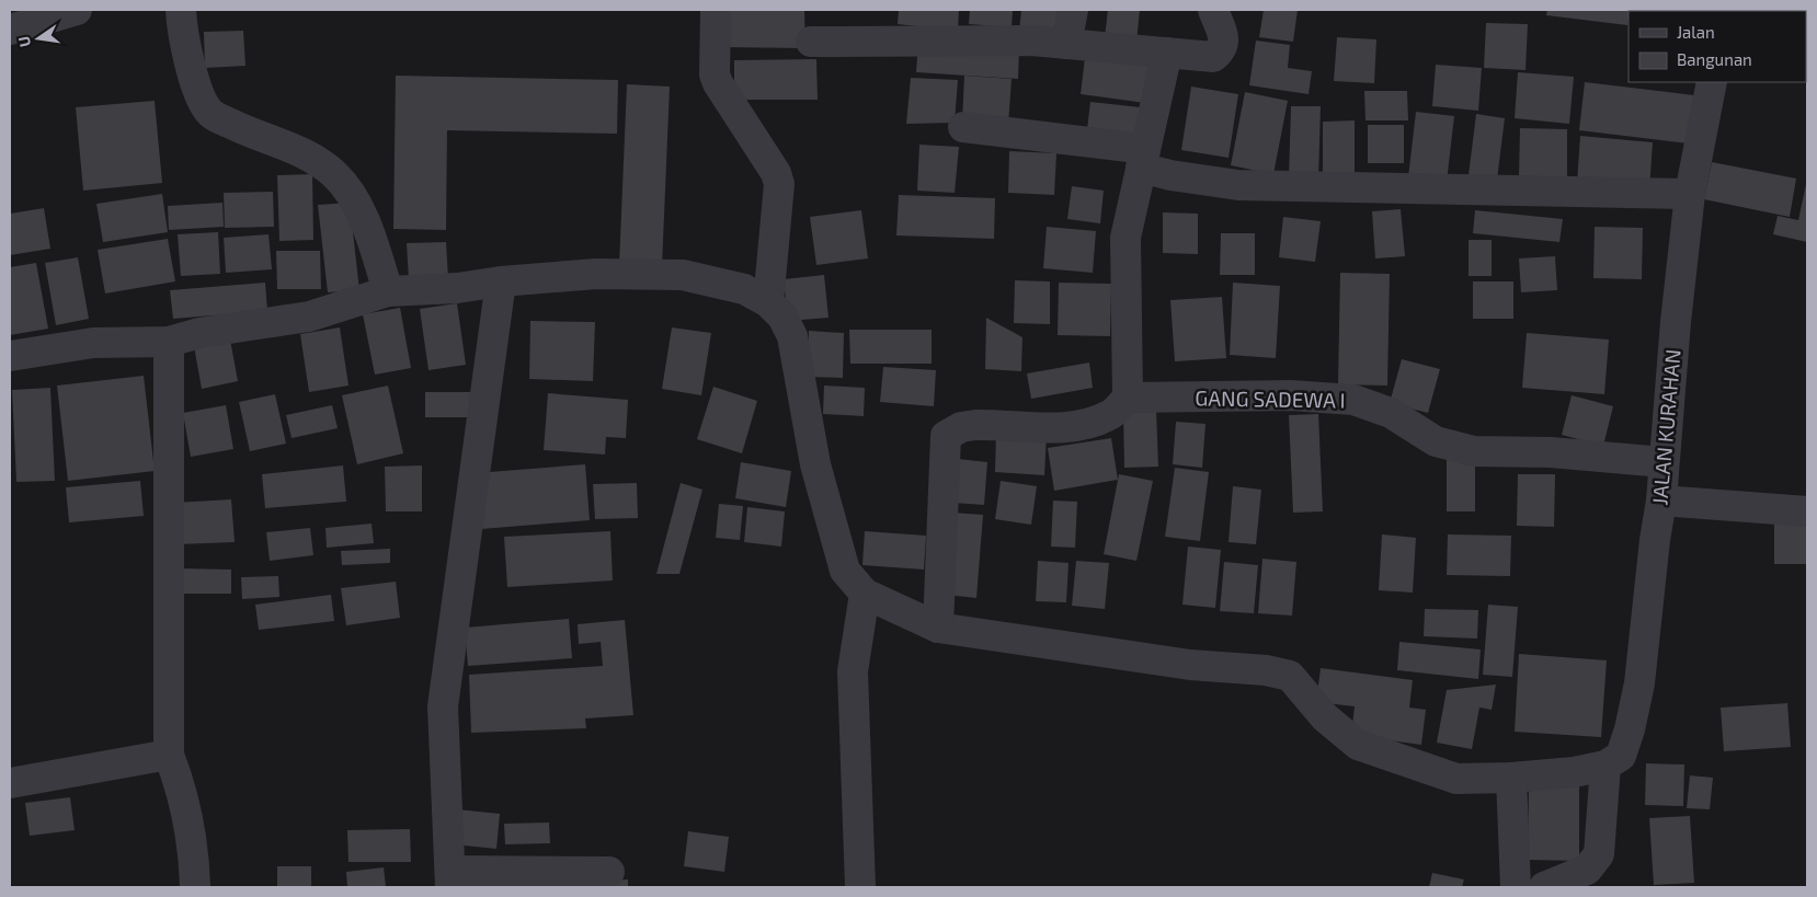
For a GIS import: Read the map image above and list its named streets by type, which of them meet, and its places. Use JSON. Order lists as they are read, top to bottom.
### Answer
{
  "streets": {
    "street": ["GANG SADEWA I", "JALAN KURAHAN"]
  },
  "crossings": [
    ["GANG SADEWA I", "JALAN KURAHAN"]
  ],
  "legend": ["Jalan", "Bangunan"],
  "north": "left"
}
